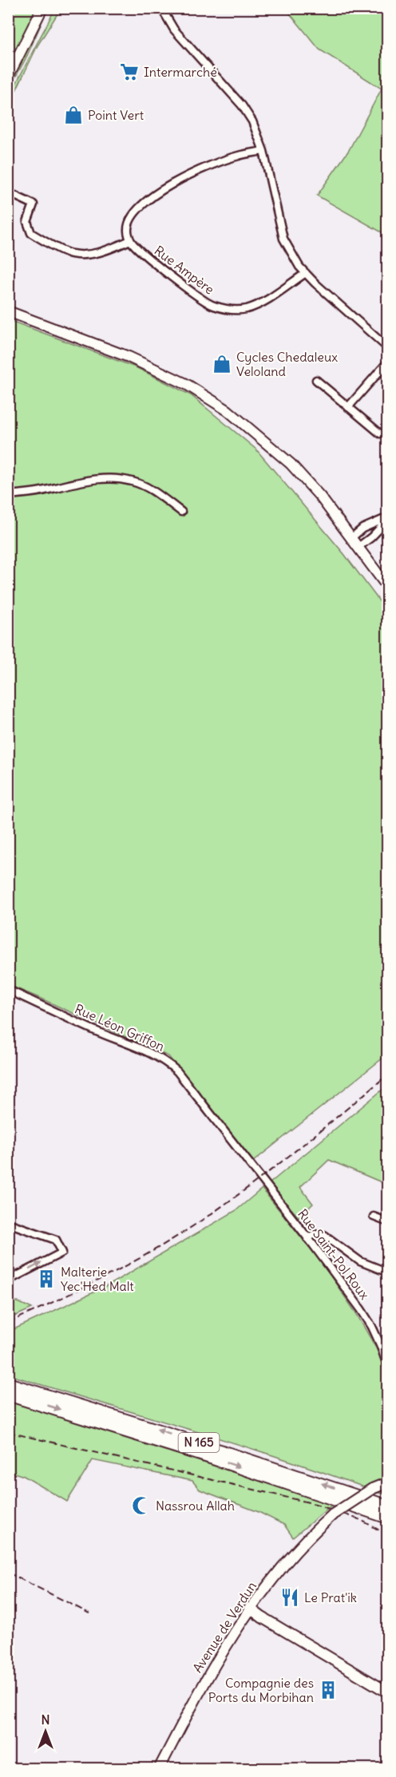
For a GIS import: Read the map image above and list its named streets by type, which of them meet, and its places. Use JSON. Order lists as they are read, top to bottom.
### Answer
{
  "streets": {
    "highway": ["N 165"],
    "main road": ["Avenue de Verdun"],
    "street": ["Rue Ampère", "Rue Léon Griffon", "Rue Saint-Pol Roux"]
  },
  "crossings": [
    ["Rue Léon Griffon", "Rue Saint-Pol Roux"]
  ],
  "places": {
    "supermarket": ["Intermarché"],
    "shop": ["Point Vert", "Cycles Chedaleux Veloland"],
    "building": ["Malterie Yec'Hed Malt", "Compagnie des Ports du Morbihan"],
    "mosque": ["Nassrou Allah"],
    "restaurant": ["Le Prat'ik"]
  },
  "north": "top"
}
